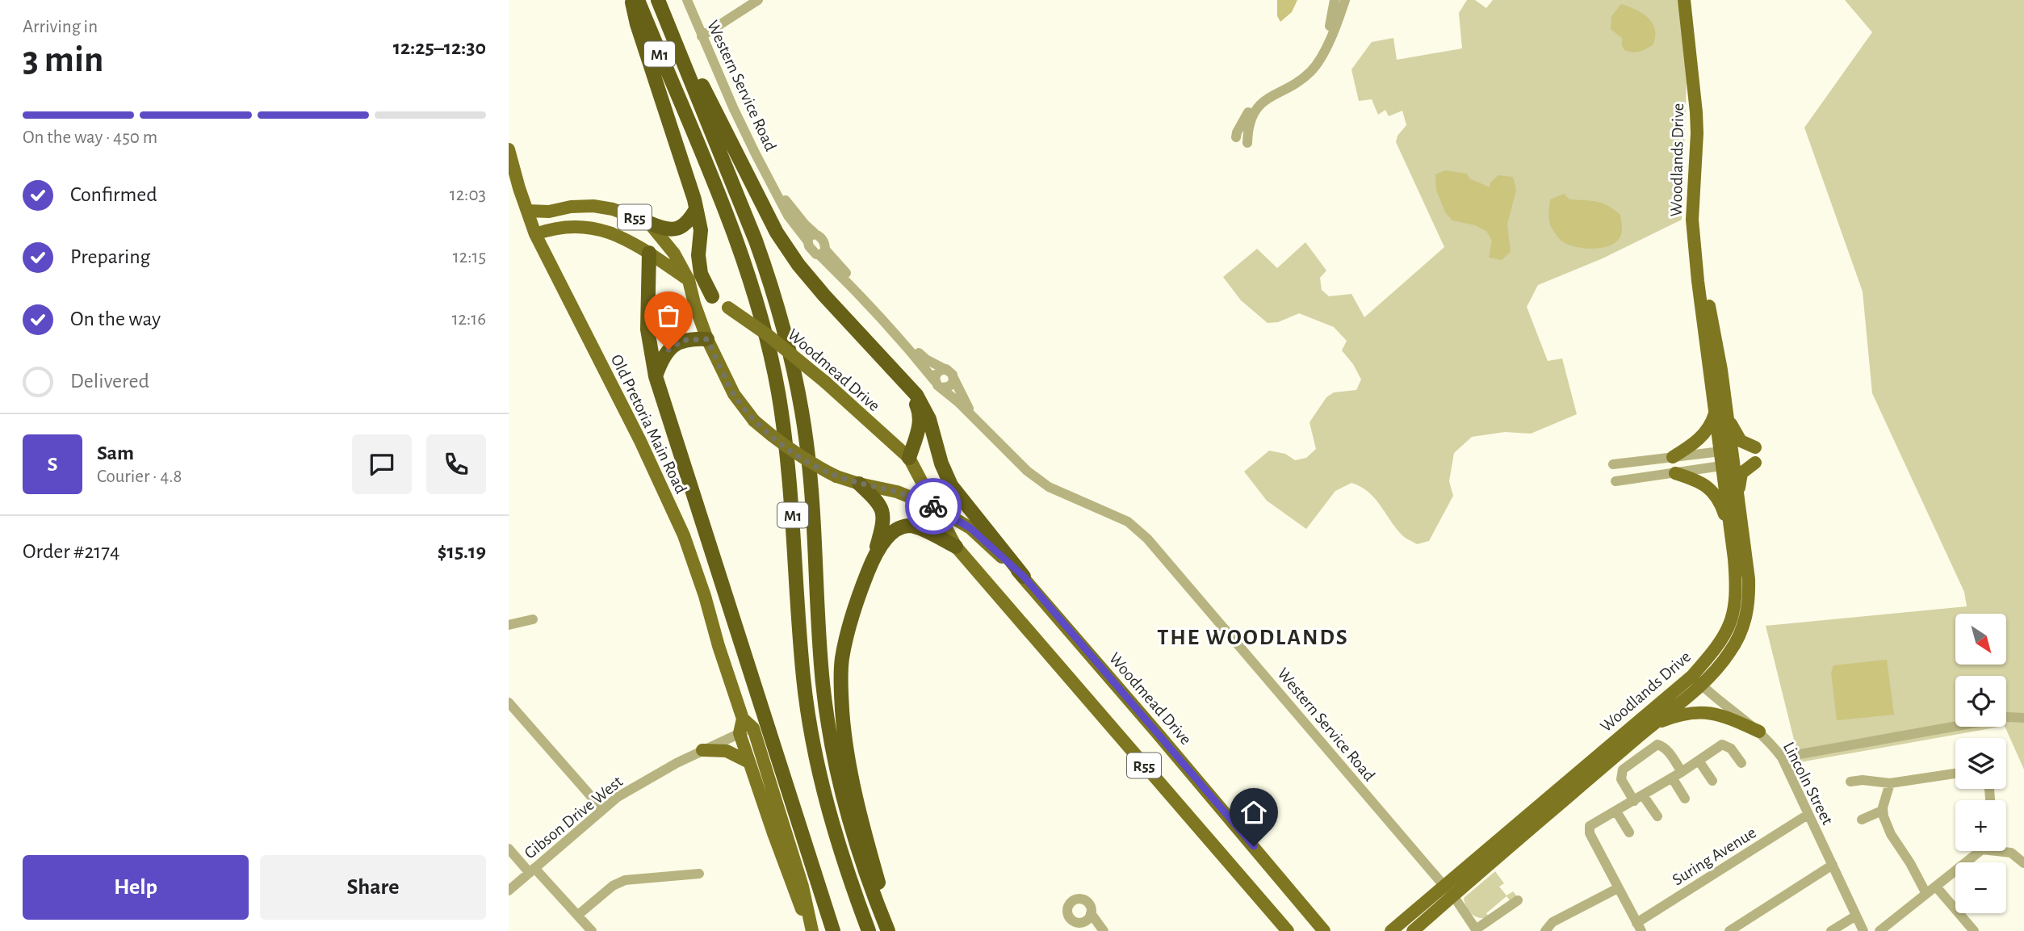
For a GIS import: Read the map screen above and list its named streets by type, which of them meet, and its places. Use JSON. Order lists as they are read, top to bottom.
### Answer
{
  "streets": {
    "highway": ["M1"],
    "main road": [
      "Woodlands Drive",
      "R55",
      "Woodmead Drive",
      "Old Pretoria Main Road"
    ],
    "street": [
      "Western Service Road",
      "Lincoln Street",
      "Gibson Drive West",
      "Suring Avenue"
    ]
  },
  "crossings": [
    ["Western Service Road", "Woodlands Drive"],
    ["Woodlands Drive", "Lincoln Street"],
    ["R55", "Woodmead Drive"],
    ["R55", "Old Pretoria Main Road"],
    ["Woodmead Drive", "Old Pretoria Main Road"],
    ["Old Pretoria Main Road", "Gibson Drive West"],
    ["Lincoln Street", "Suring Avenue"]
  ],
  "districts": ["THE WOODLANDS"],
  "north": "bottom right",
  "page": {
    "heading": ["3 min", "Arriving in", "12:25–12:30"],
    "panel": [
      "Sam",
      "Courier · 4.8",
      "Order #2174",
      "$15.19"
    ],
    "bar": "On the way · 450 m",
    "list": [
      ["Confirmed", "12:03"],
      ["Preparing", "12:15"],
      ["On the way", "12:16"],
      "Delivered"
    ],
    "round": "S",
    "map_buttons": ["+", "−"],
    "buttons": ["Help", "Share"]
  }
}
